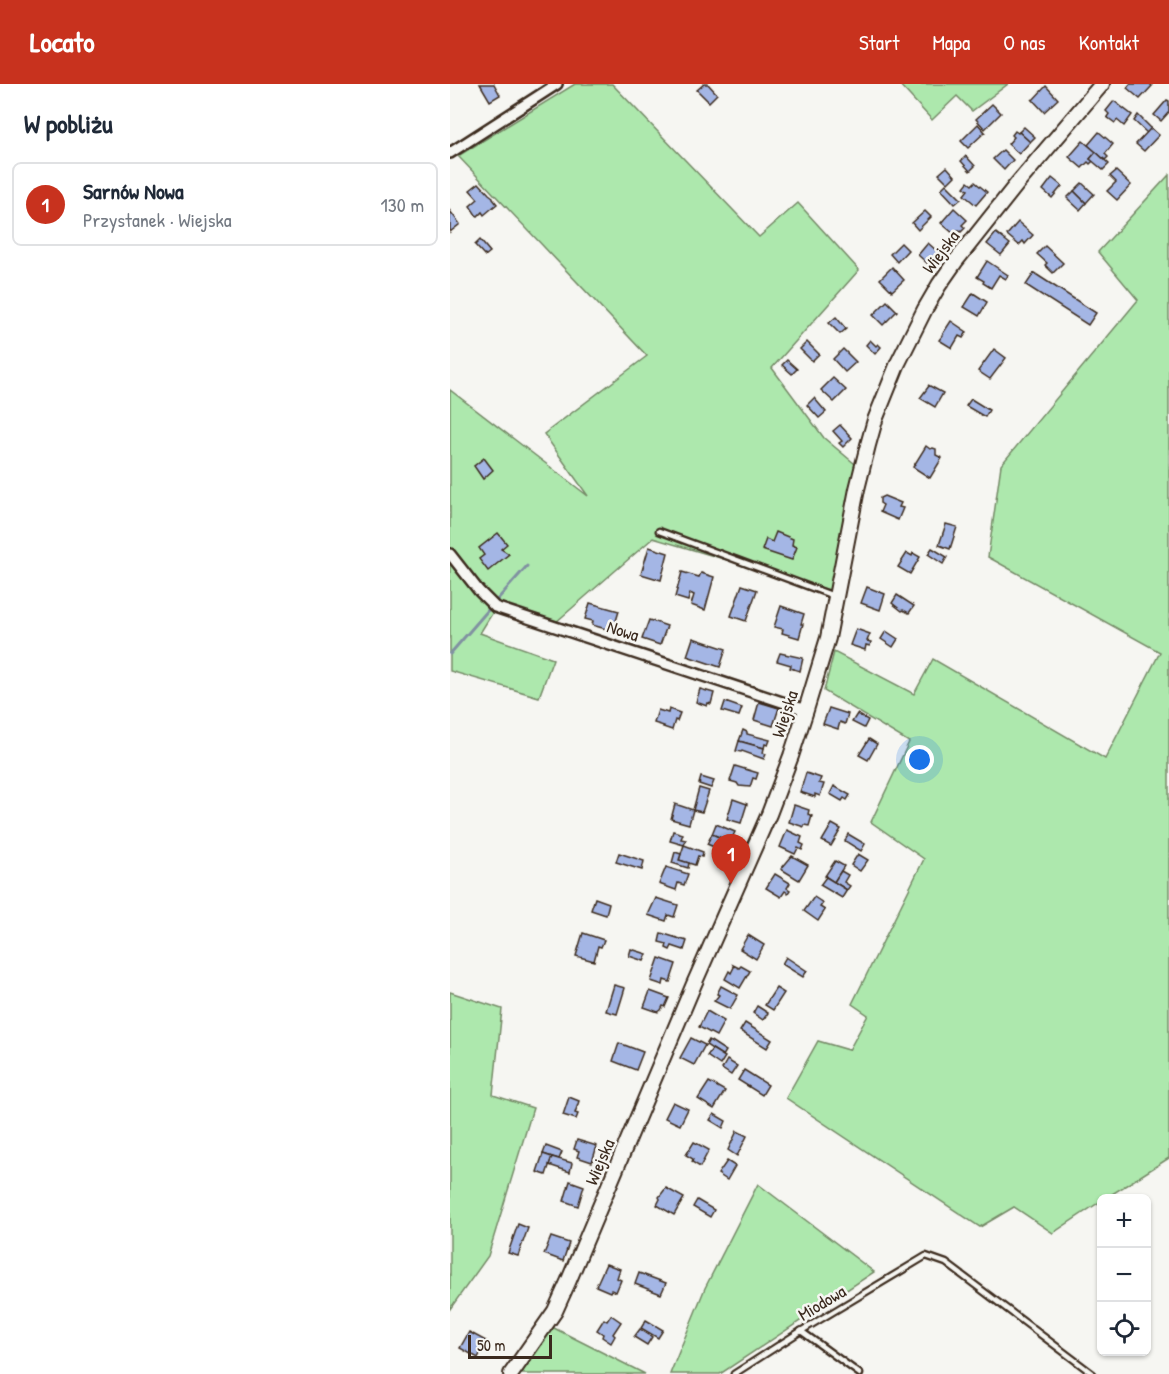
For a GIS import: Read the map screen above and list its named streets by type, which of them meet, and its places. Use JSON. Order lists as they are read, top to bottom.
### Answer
{
  "streets": {
    "street": ["Wiejska", "Nowa"],
    "lane": ["Miodowa"]
  },
  "crossings": [
    ["Wiejska", "Nowa"]
  ],
  "scale_bar": "50 m",
  "page": {
    "header": "Locato",
    "nav": [
      "Start",
      "Mapa",
      "O nas",
      "Kontakt"
    ],
    "heading": "W pobliżu",
    "list": [
      {
        "mark": "1",
        "name": "Sarnów Nowa",
        "note": "Przystanek · Wiejska",
        "value": "130 m"
      }
    ],
    "pins": "1",
    "map_buttons": ["+", "−"],
    "scale": "50 m"
  }
}
